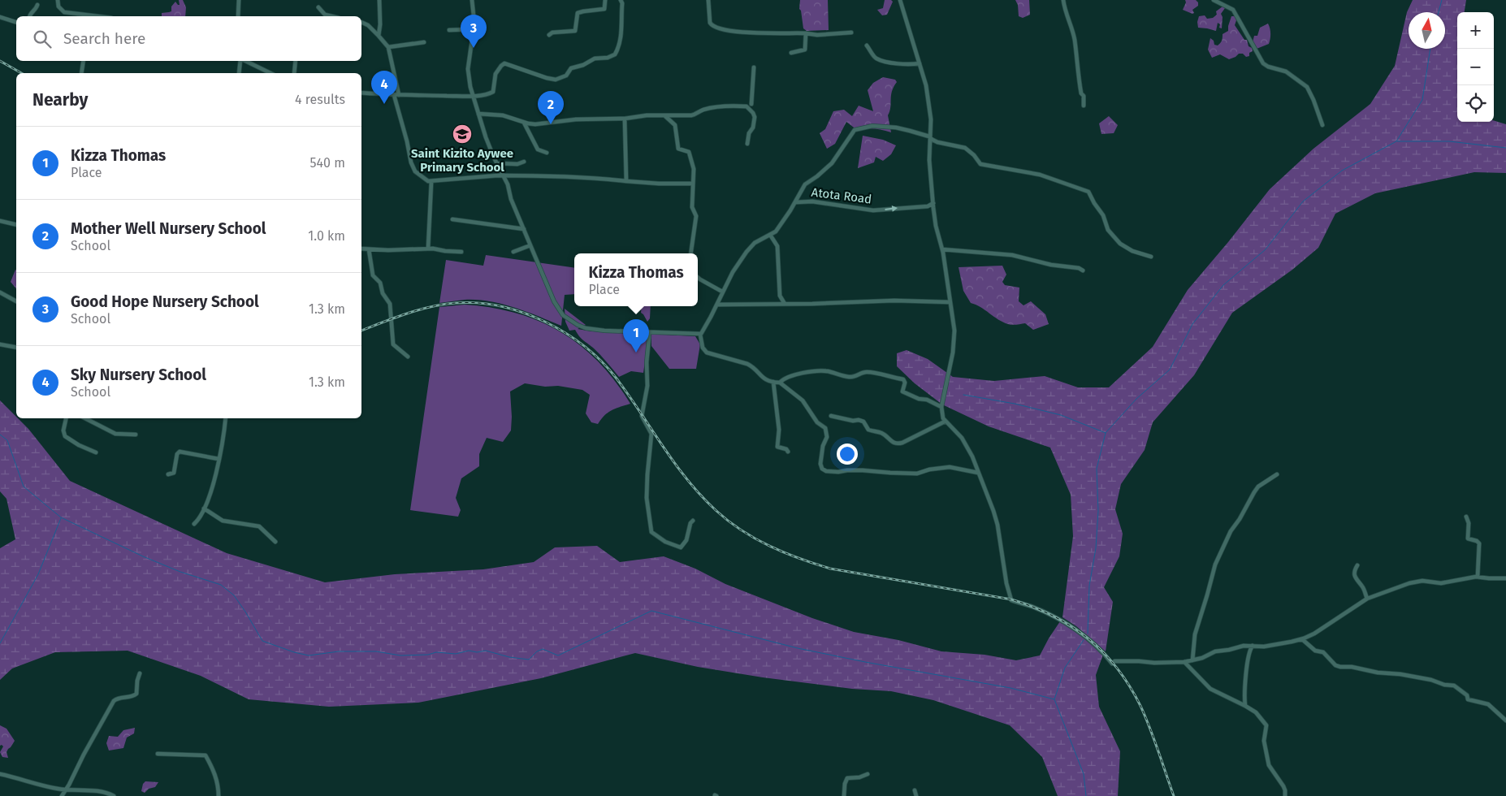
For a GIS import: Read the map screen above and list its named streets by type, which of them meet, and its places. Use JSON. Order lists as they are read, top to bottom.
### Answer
{
  "streets": {
    "street": ["Atota Road"]
  },
  "one_way": ["Atota Road"],
  "places": {
    "school or university": ["Saint Kizito Aywee Primary School"]
  },
  "north": "top",
  "page": {
    "map_buttons": ["+", "−"],
    "pins": [
      "3",
      "4",
      "2",
      "1"
    ],
    "search": "Search here",
    "heading": ["Nearby", "4 results"],
    "list": [
      {
        "mark": "1",
        "name": "Kizza Thomas",
        "note": "Place",
        "value": "540 m"
      },
      {
        "mark": "2",
        "name": "Mother Well Nursery School",
        "note": "School",
        "value": "1.0 km"
      },
      {
        "mark": "3",
        "name": "Good Hope Nursery School",
        "note": "School",
        "value": "1.3 km"
      },
      {
        "mark": "4",
        "name": "Sky Nursery School",
        "note": "School",
        "value": "1.3 km"
      }
    ],
    "popup": ["Kizza Thomas", "Place"]
  }
}
